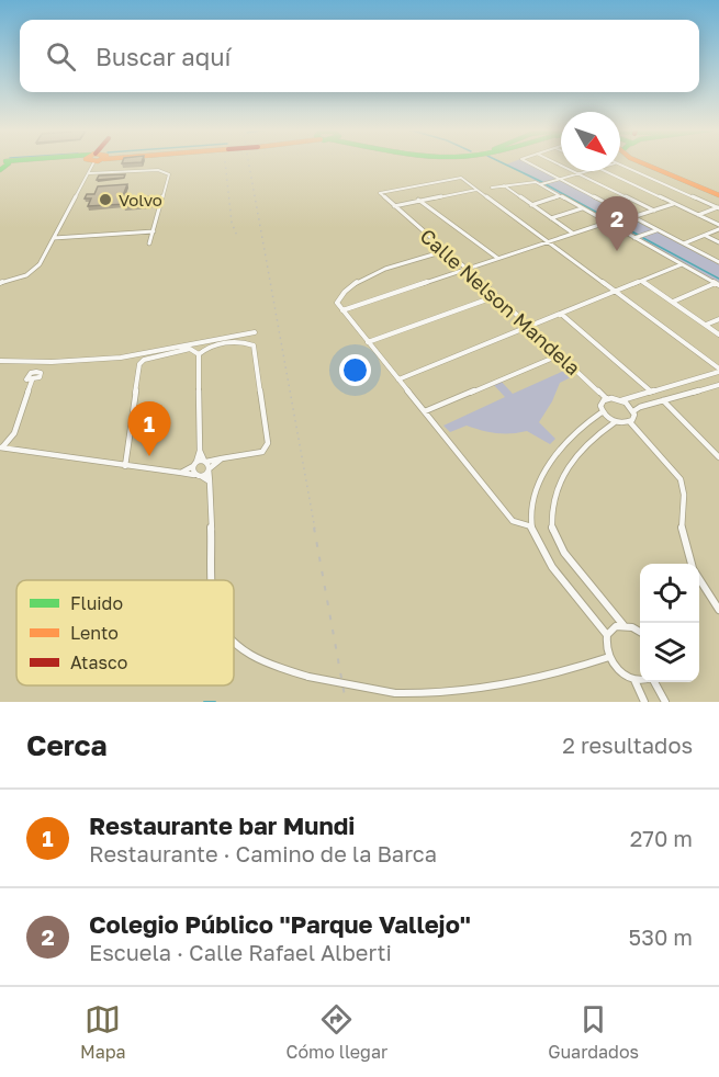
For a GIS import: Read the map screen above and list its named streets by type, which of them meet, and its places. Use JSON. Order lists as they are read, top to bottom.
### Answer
{
  "streets": {
    "street": ["Calle Nelson Mandela"]
  },
  "places": ["Volvo"],
  "legend": ["Fluido", "Lento", "Atasco"],
  "north": "bottom right",
  "page": {
    "search": "Buscar aquí",
    "pins": ["2", "1"],
    "heading": ["Cerca", "2 resultados"],
    "list": [
      {
        "mark": "1",
        "name": "Restaurante bar Mundi",
        "note": "Restaurante · Camino de la Barca",
        "value": "270 m"
      },
      {
        "mark": "2",
        "name": "Colegio Público \"Parque Vallejo\"",
        "note": "Escuela · Calle Rafael Alberti",
        "value": "530 m"
      }
    ],
    "nav": ["Mapa", "Cómo llegar", "Guardados"]
  }
}
